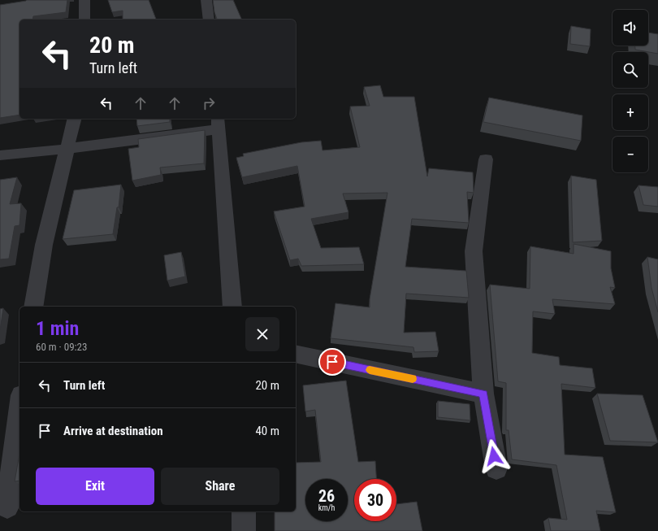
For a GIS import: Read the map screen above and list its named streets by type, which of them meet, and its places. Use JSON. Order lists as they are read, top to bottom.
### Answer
{
  "page": {
    "map_buttons": ["+", "−"],
    "turn": ["20 m", "Turn left"],
    "heading": ["1 min", "60 m · 09:23"],
    "list": [
      {
        "name": "Turn left",
        "value": "20 m"
      },
      {
        "name": "Arrive at destination",
        "value": "40 m"
      }
    ],
    "buttons": ["Exit", "Share"],
    "speed": "26 km/h",
    "limit": "30"
  }
}
